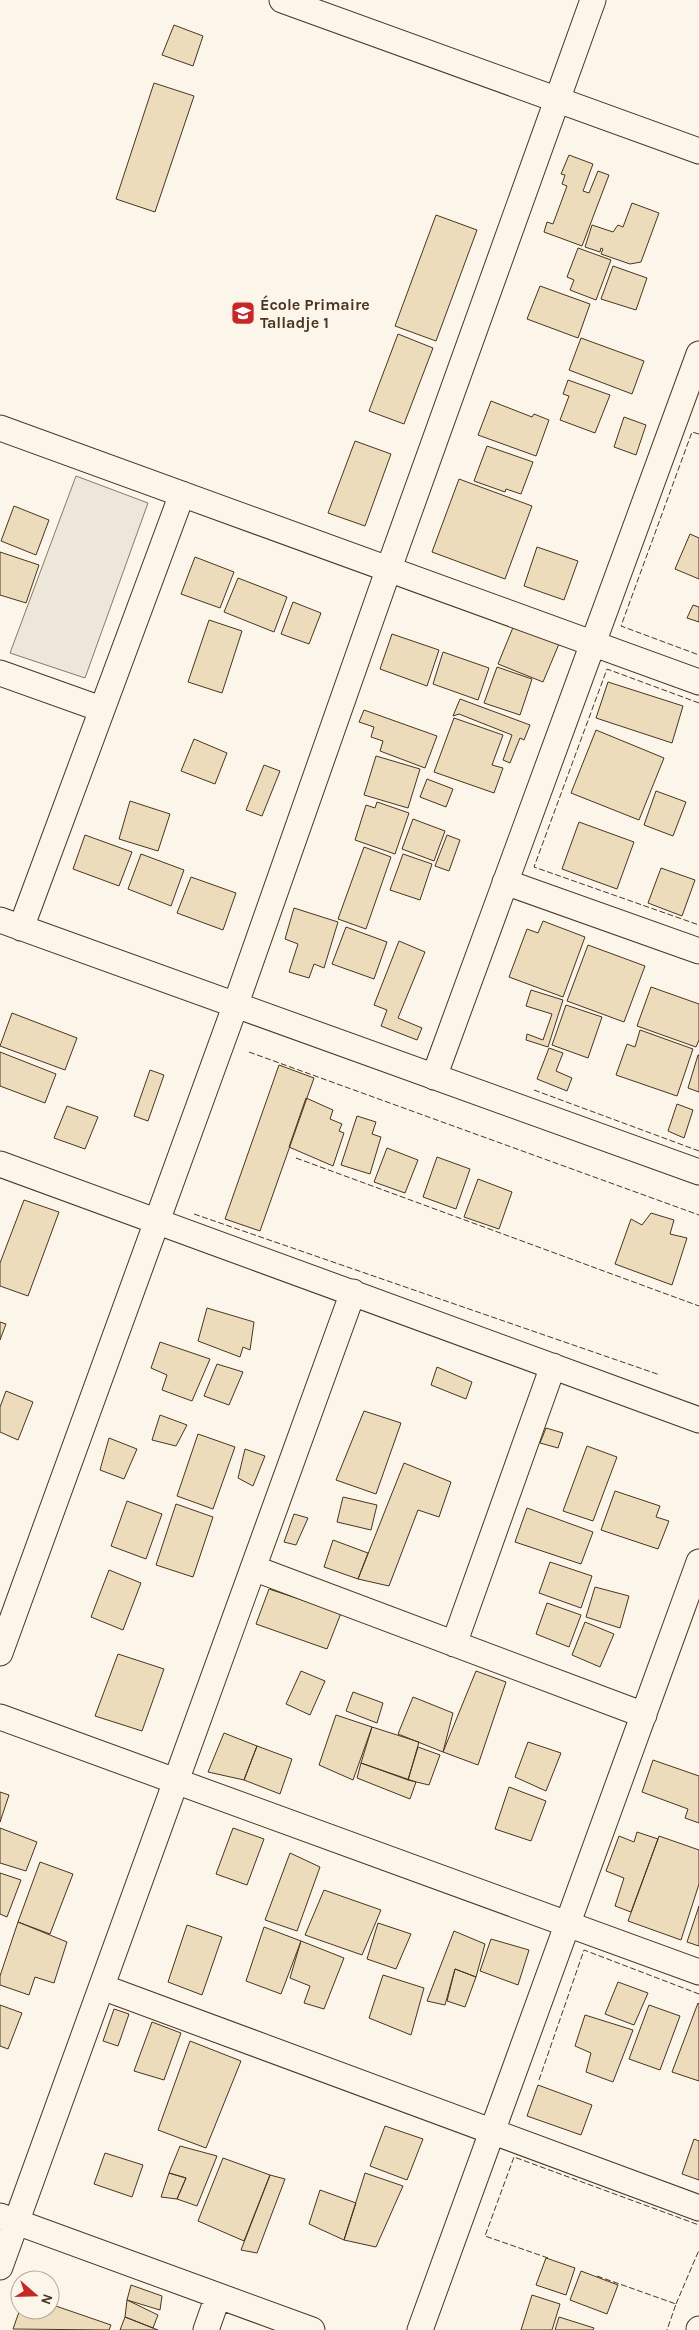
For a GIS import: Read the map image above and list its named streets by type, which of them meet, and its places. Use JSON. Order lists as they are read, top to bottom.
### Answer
{
  "places": {
    "school or university": ["École Primaire Talladje 1"]
  },
  "north": "right"
}
